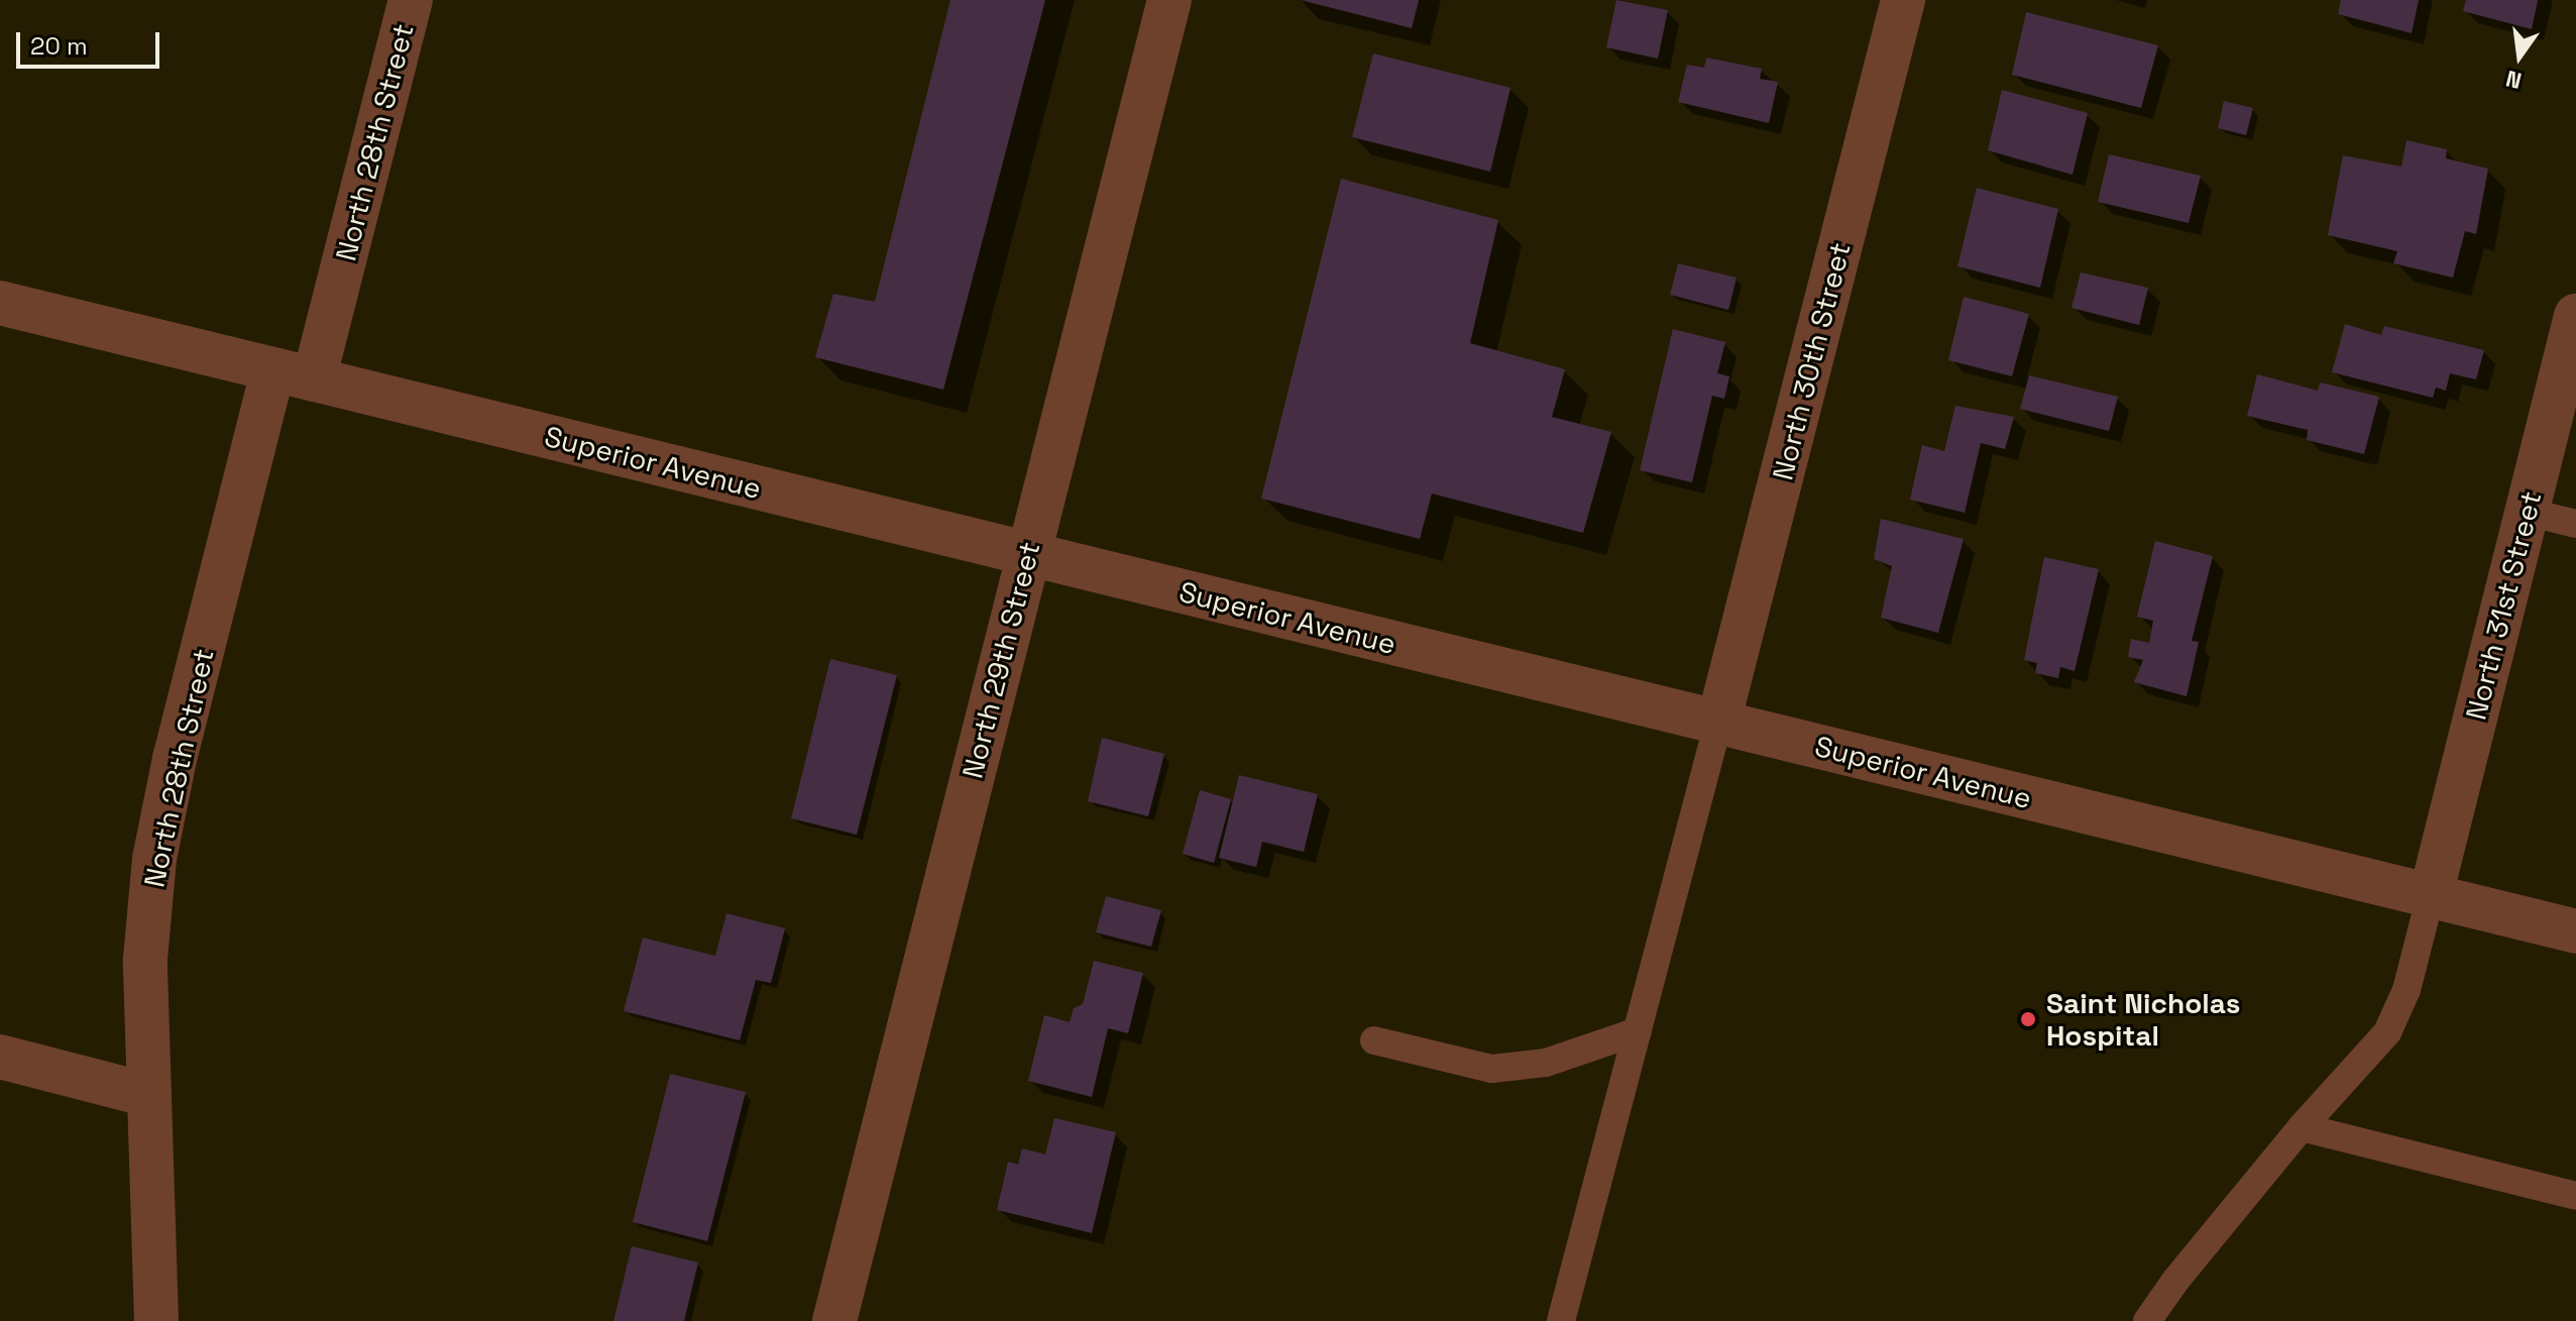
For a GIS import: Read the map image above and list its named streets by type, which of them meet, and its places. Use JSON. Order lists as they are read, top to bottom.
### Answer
{
  "streets": {
    "street": [
      "North 28th Street",
      "North 30th Street",
      "Superior Avenue",
      "North 31st Street",
      "North 29th Street"
    ]
  },
  "crossings": [
    ["North 28th Street", "Superior Avenue"],
    ["North 30th Street", "Superior Avenue"],
    ["Superior Avenue", "North 31st Street"],
    ["Superior Avenue", "North 29th Street"]
  ],
  "places": ["Saint Nicholas Hospital"],
  "scale_bar": "20 m",
  "north": "bottom"
}
